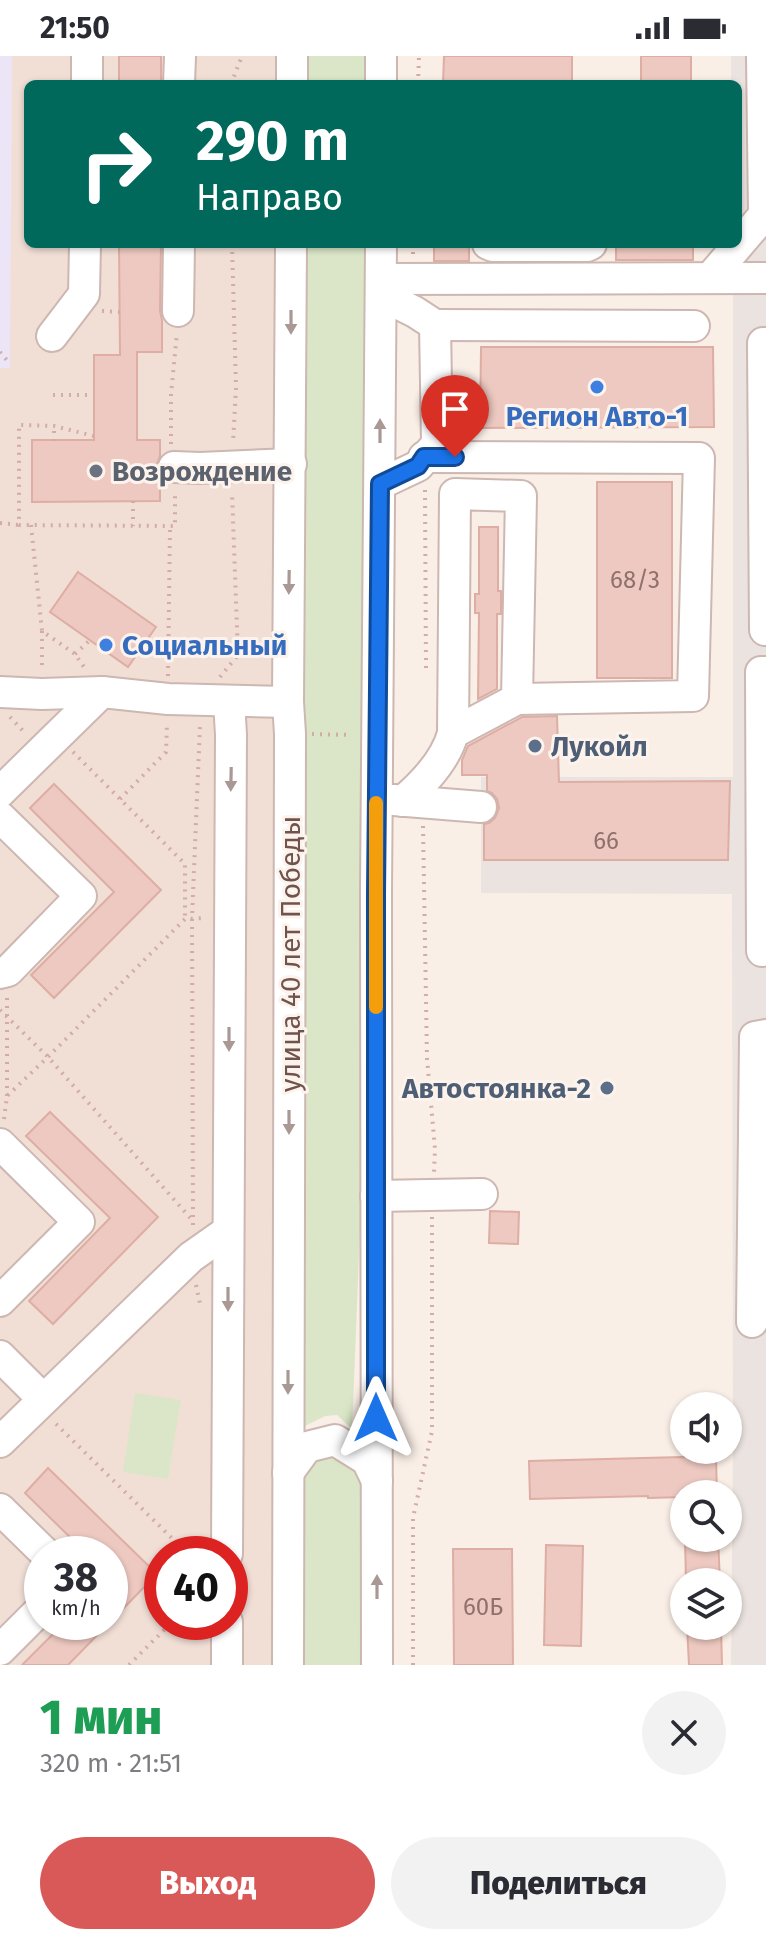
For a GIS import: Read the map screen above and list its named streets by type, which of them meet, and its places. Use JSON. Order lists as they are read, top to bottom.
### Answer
{
  "streets": {
    "street": ["улица 40 лет Победы"]
  },
  "places": [
    "Регион Авто-1",
    "Возрождение",
    "Социальный",
    "Лукойл",
    "Автостоянка-2"
  ],
  "house_numbers": ["68/3", "66", "60Б"],
  "page": {
    "status": "21:50",
    "turn": ["290 m", "Направо"],
    "speed": "38 km/h",
    "limit": "40",
    "heading": ["1 мин", "320 m · 21:51"],
    "buttons": ["Выход", "Поделиться"]
  }
}
